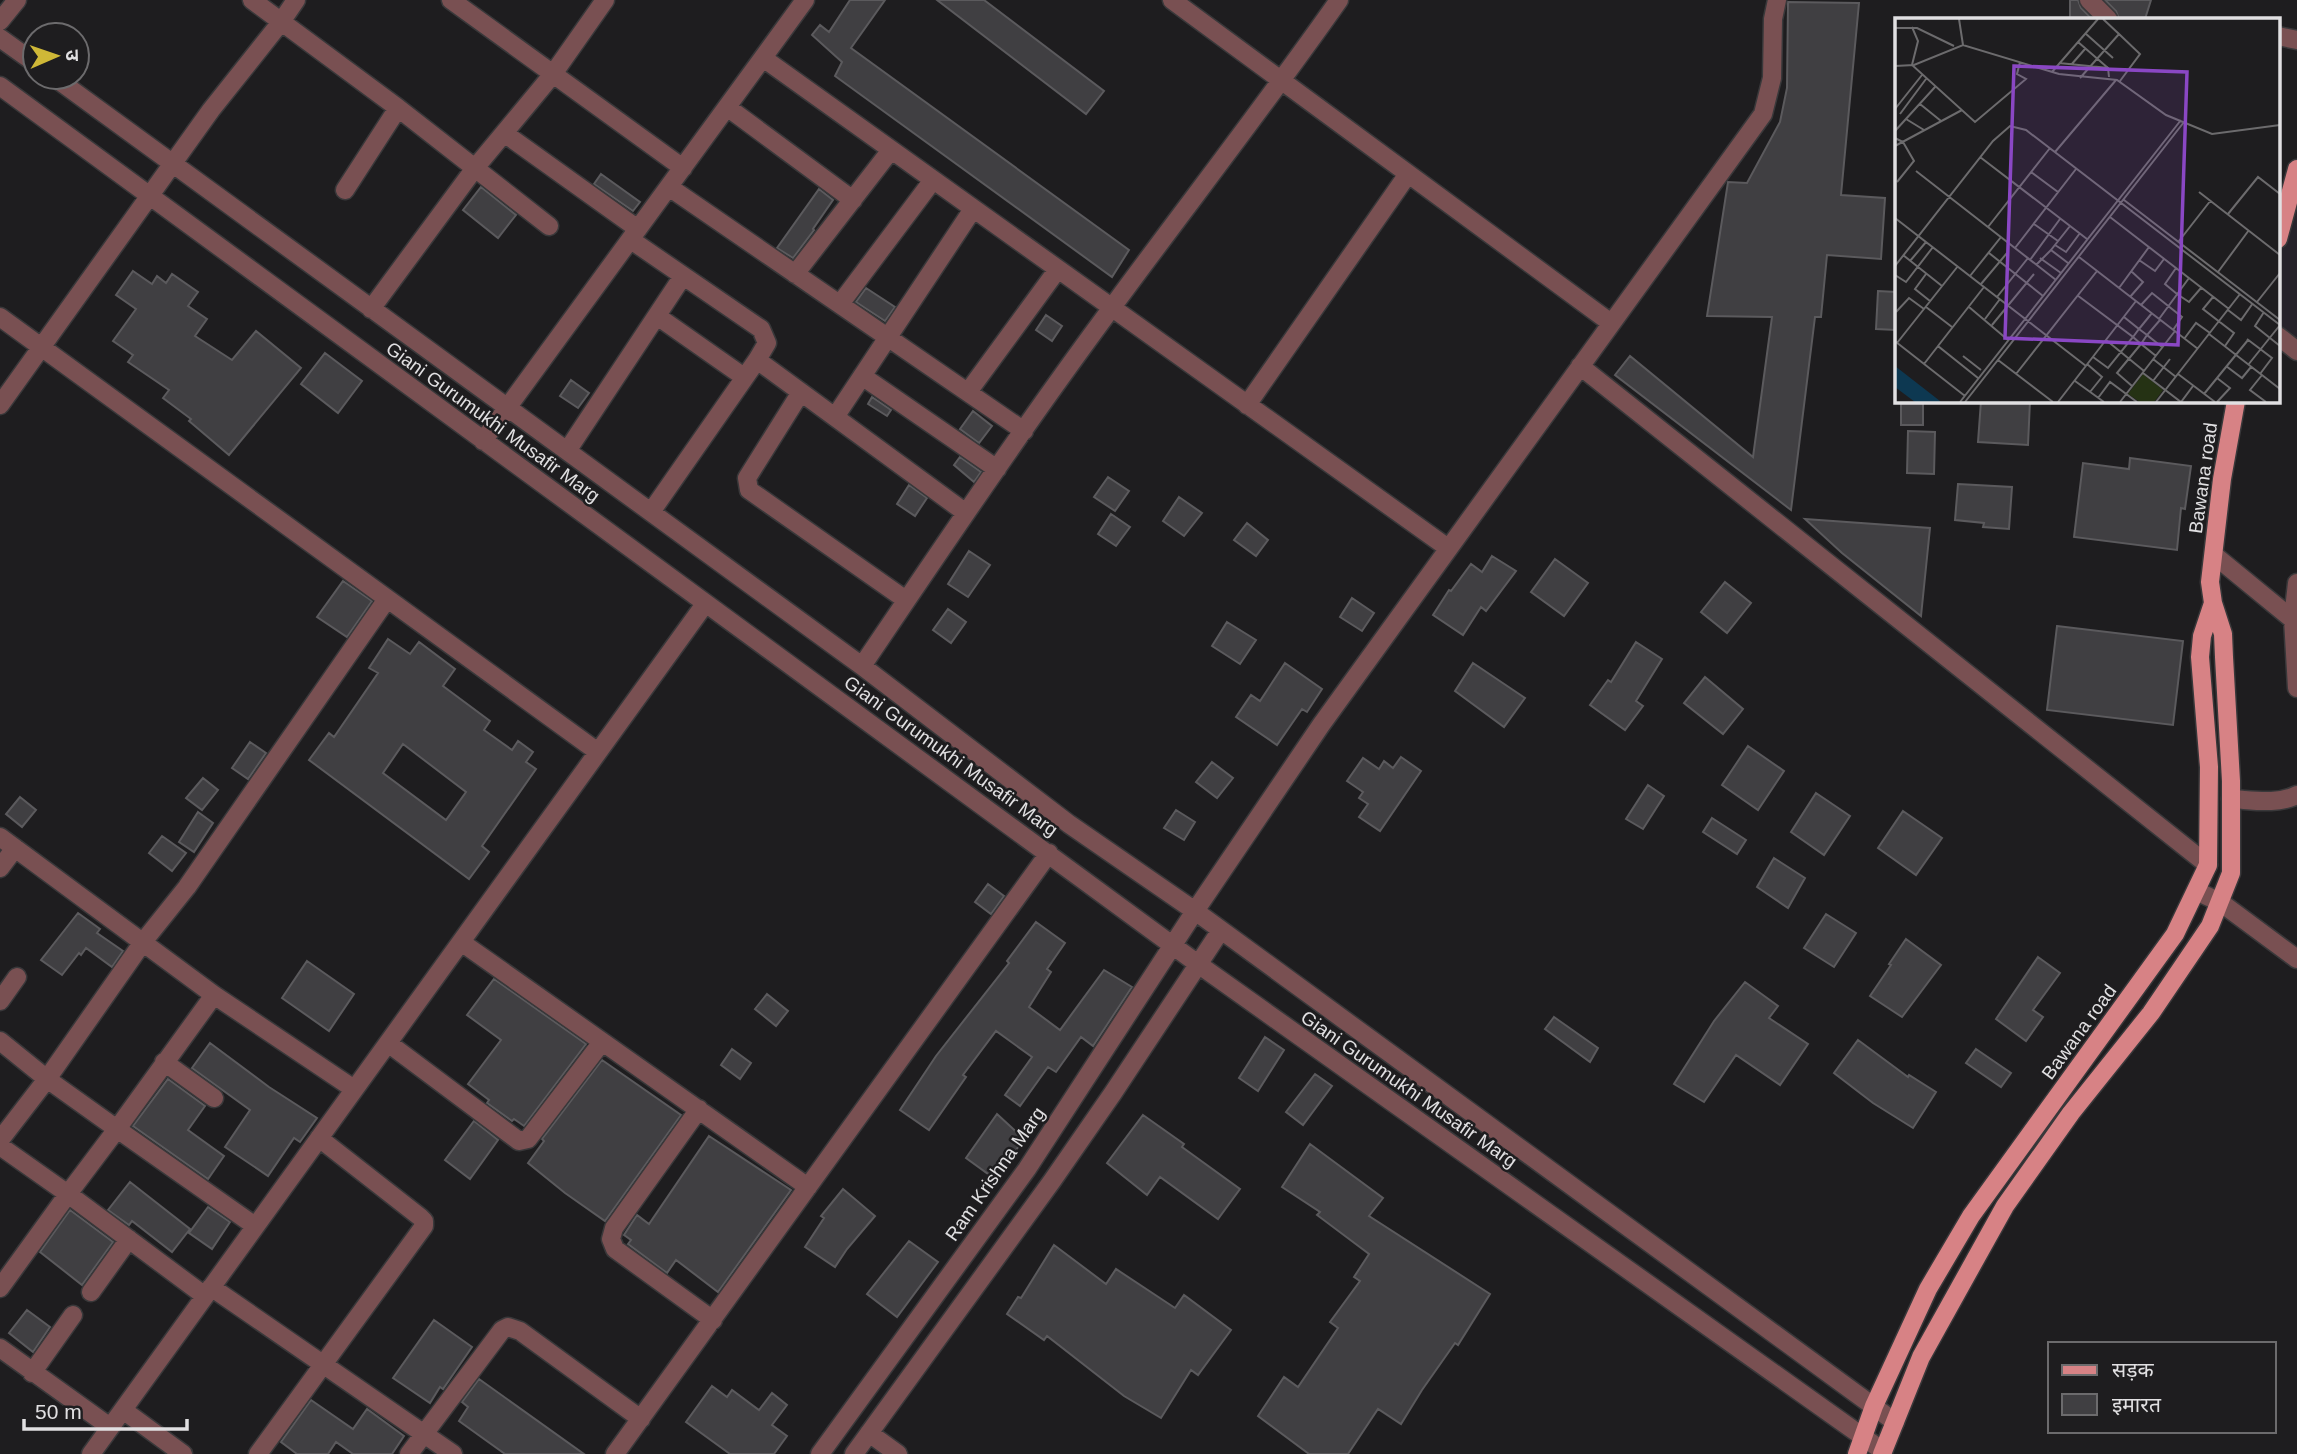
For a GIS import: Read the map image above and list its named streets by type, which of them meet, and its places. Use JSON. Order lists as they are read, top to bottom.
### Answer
{
  "streets": {
    "main road": ["Bawana road"],
    "street": ["Giani Gurumukhi Musafir Marg", "Ram Krishna Marg"]
  },
  "crossings": [
    ["Giani Gurumukhi Musafir Marg", "Bawana road"],
    ["Giani Gurumukhi Musafir Marg", "Ram Krishna Marg"]
  ],
  "legend": ["सड़क", "इमारत"],
  "scale_bar": "50 m",
  "north": "right"
}
